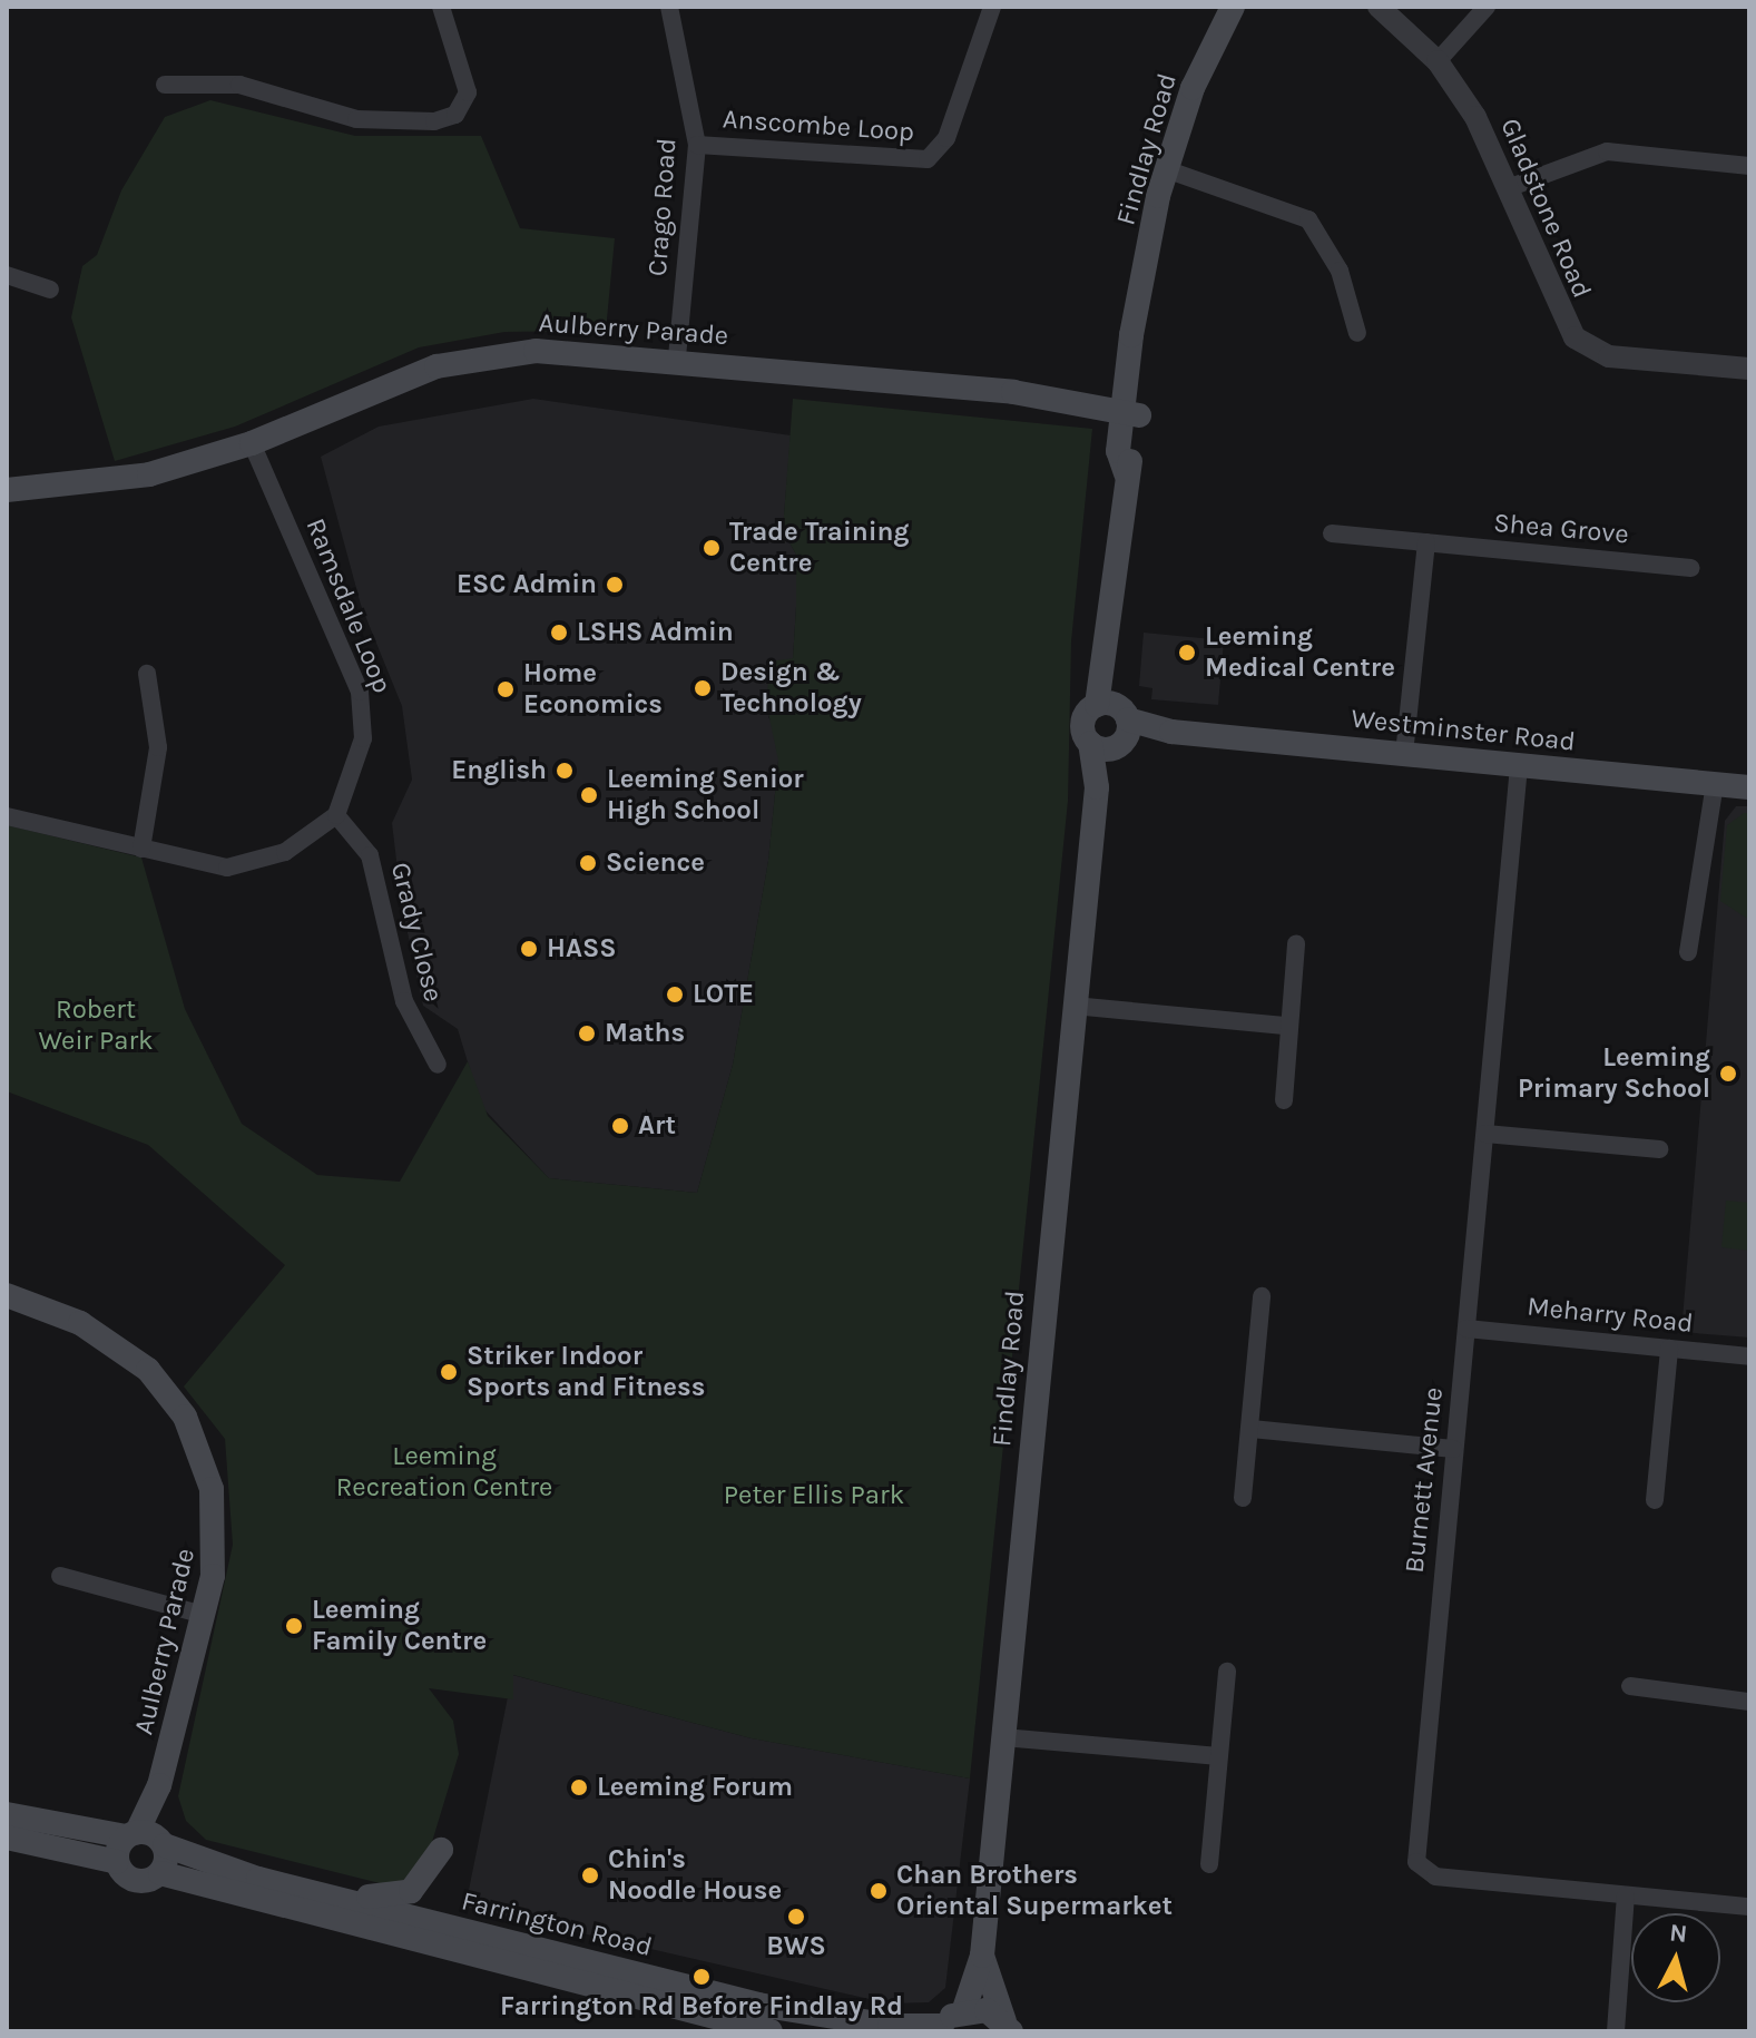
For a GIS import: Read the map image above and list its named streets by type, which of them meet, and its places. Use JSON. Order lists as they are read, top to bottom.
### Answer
{
  "streets": {
    "main road": [
      "Findlay Road",
      "Aulberry Parade",
      "Westminster Road",
      "Farrington Road"
    ],
    "street": [
      "Anscombe Loop",
      "Crago Road",
      "Gladstone Road",
      "Shea Grove",
      "Ramsdale Loop",
      "Grady Close",
      "Meharry Road",
      "Burnett Avenue"
    ]
  },
  "crossings": [
    ["Anscombe Loop", "Crago Road"],
    ["Findlay Road", "Aulberry Parade"],
    ["Findlay Road", "Westminster Road"],
    ["Crago Road", "Aulberry Parade"],
    ["Aulberry Parade", "Ramsdale Loop"],
    ["Aulberry Parade", "Farrington Road"],
    ["Ramsdale Loop", "Grady Close"],
    ["Westminster Road", "Burnett Avenue"],
    ["Meharry Road", "Burnett Avenue"]
  ],
  "parks": ["Robert Weir Park", "Leeming Recreation Centre", "Peter Ellis Park"],
  "places": [
    "Trade Training Centre",
    "ESC Admin",
    "LSHS Admin",
    "Leeming Medical Centre",
    "Design & Technology",
    "Home Economics",
    "English",
    "Leeming Senior High School",
    "Science",
    "HASS",
    "LOTE",
    "Maths",
    "Leeming Primary School",
    "Art",
    "Striker Indoor Sports and Fitness",
    "Leeming Family Centre",
    "Leeming Forum",
    "Chin's Noodle House",
    "Chan Brothers Oriental Supermarket",
    "BWS",
    "Farrington Rd Before Findlay Rd"
  ],
  "north": "top"
}
